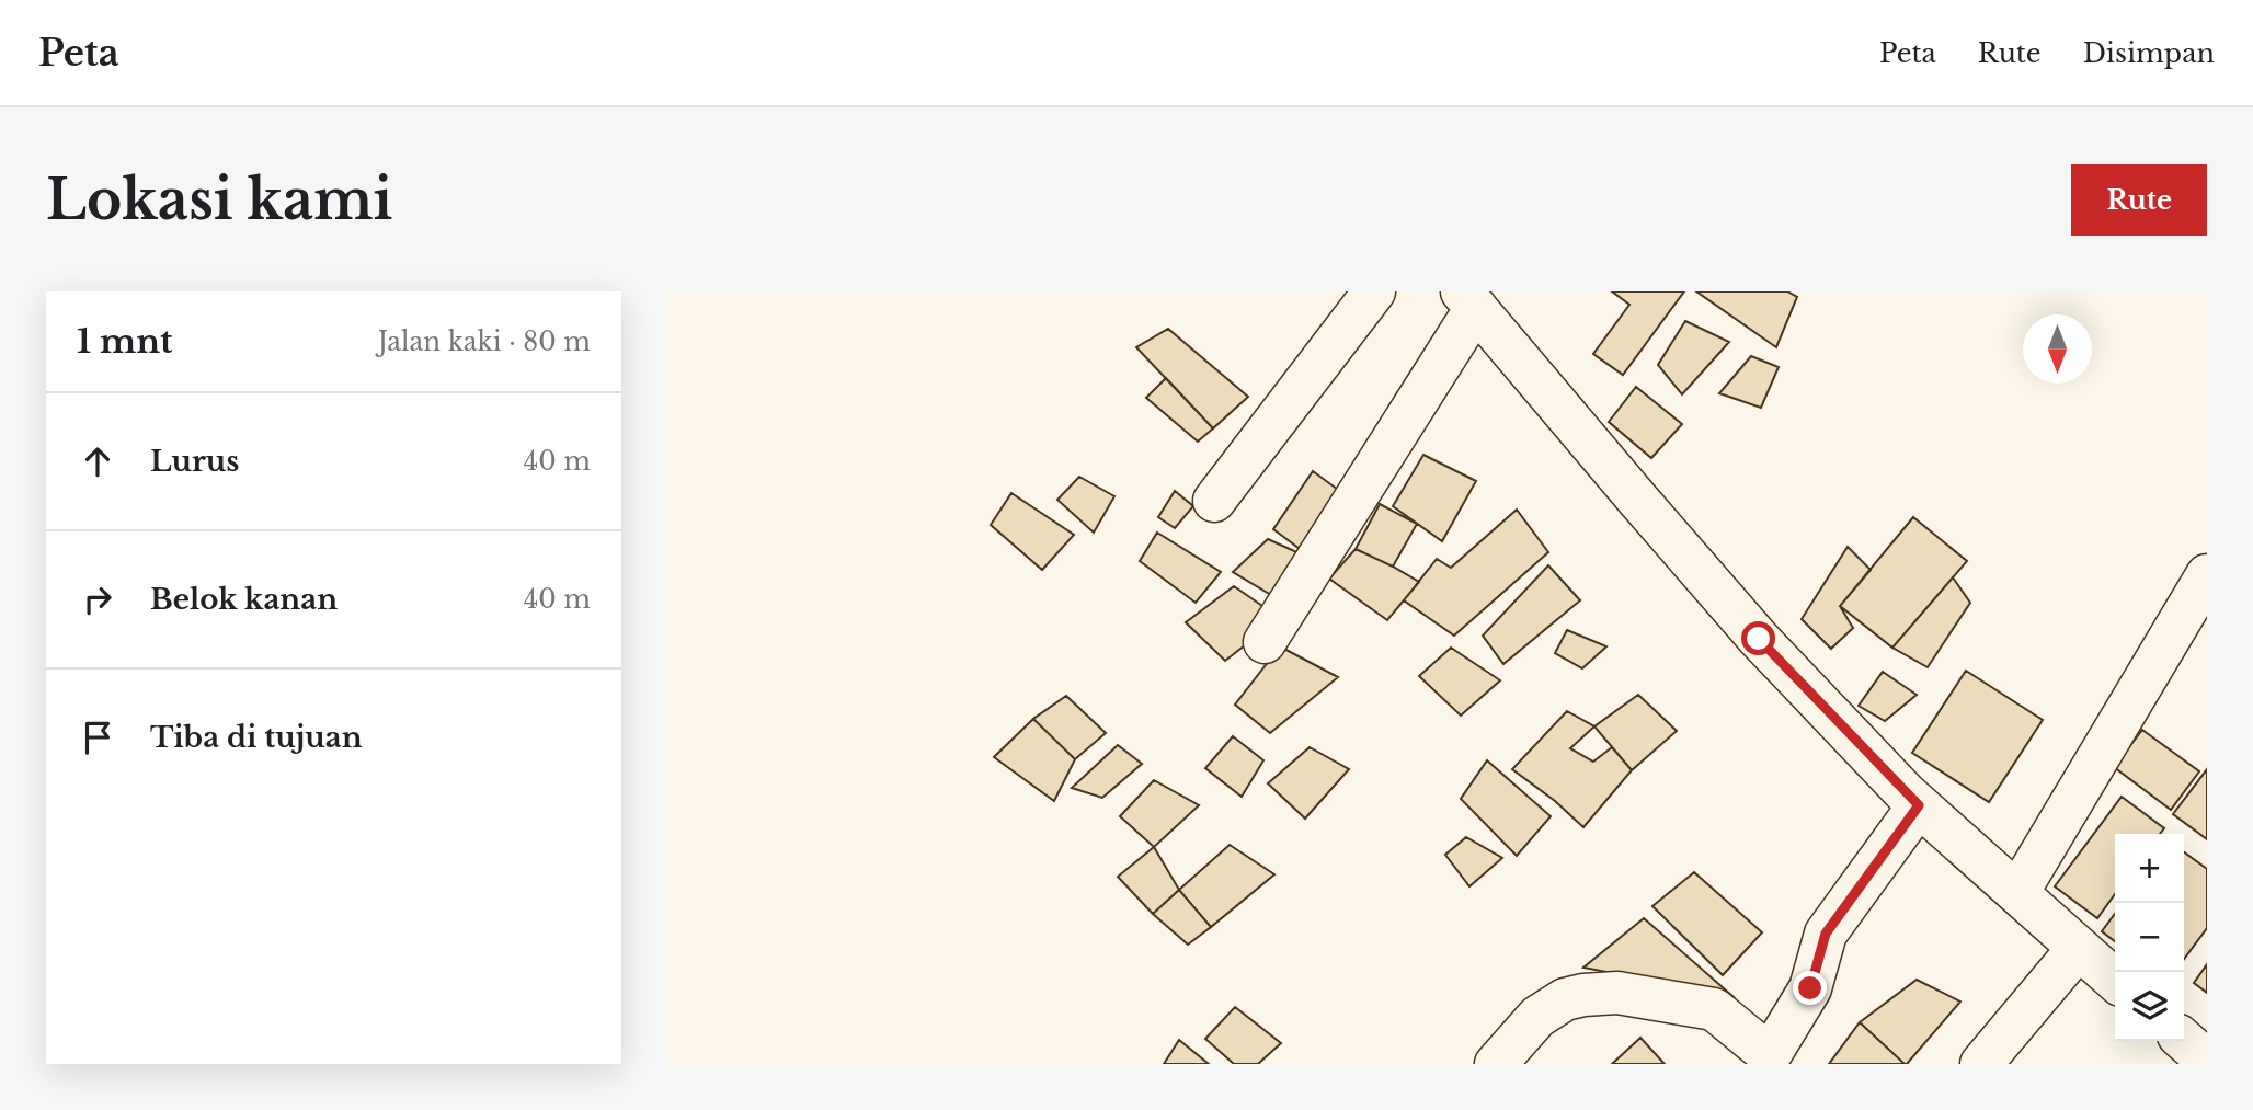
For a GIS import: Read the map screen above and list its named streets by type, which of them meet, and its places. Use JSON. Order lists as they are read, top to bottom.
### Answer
{
  "north": "bottom",
  "page": {
    "header": "Peta",
    "nav": ["Peta", "Rute", "Disimpan"],
    "buttons": "Rute",
    "title": "Lokasi kami",
    "heading": ["1 mnt", "Jalan kaki · 80 m"],
    "list": [
      ["Lurus", "40 m"],
      ["Belok kanan", "40 m"],
      "Tiba di tujuan"
    ],
    "map_buttons": ["+", "−"]
  }
}
